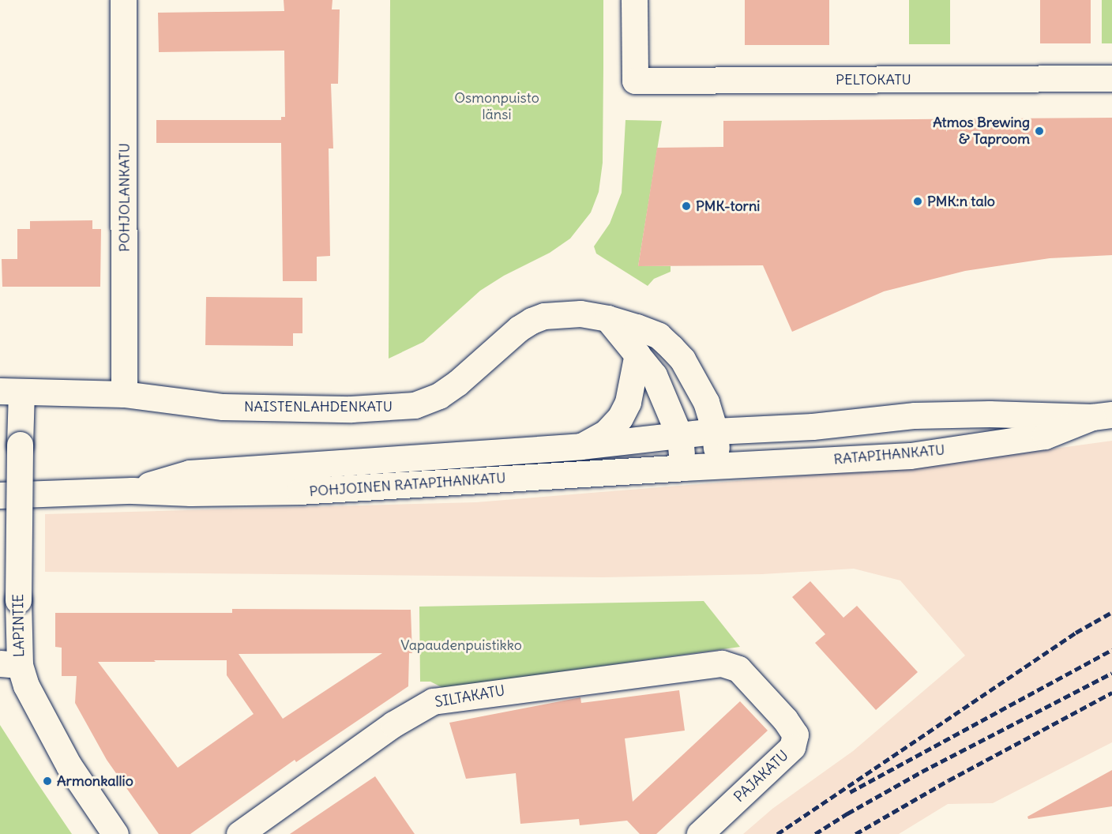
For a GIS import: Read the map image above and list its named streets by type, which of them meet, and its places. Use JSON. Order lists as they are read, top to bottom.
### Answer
{
  "streets": {
    "main road": [
      "PELTOKATU",
      "POHJOLANKATU",
      "NAISTENLAHDENKATU",
      "RATAPIHANKATU",
      "POHJOINEN RATAPIHANKATU",
      "LAPINTIE",
      "SILTAKATU",
      "PAJAKATU"
    ]
  },
  "crossings": [
    ["POHJOLANKATU", "NAISTENLAHDENKATU"],
    ["NAISTENLAHDENKATU", "RATAPIHANKATU"],
    ["NAISTENLAHDENKATU", "LAPINTIE"],
    ["RATAPIHANKATU", "POHJOINEN RATAPIHANKATU"],
    ["SILTAKATU", "PAJAKATU"]
  ],
  "parks": ["Osmonpuisto länsi", "Vapaudenpuistikko"],
  "places": [
    "Atmos Brewing & Taproom",
    "PMK:n talo",
    "PMK-torni",
    "Armonkallio"
  ]
}
